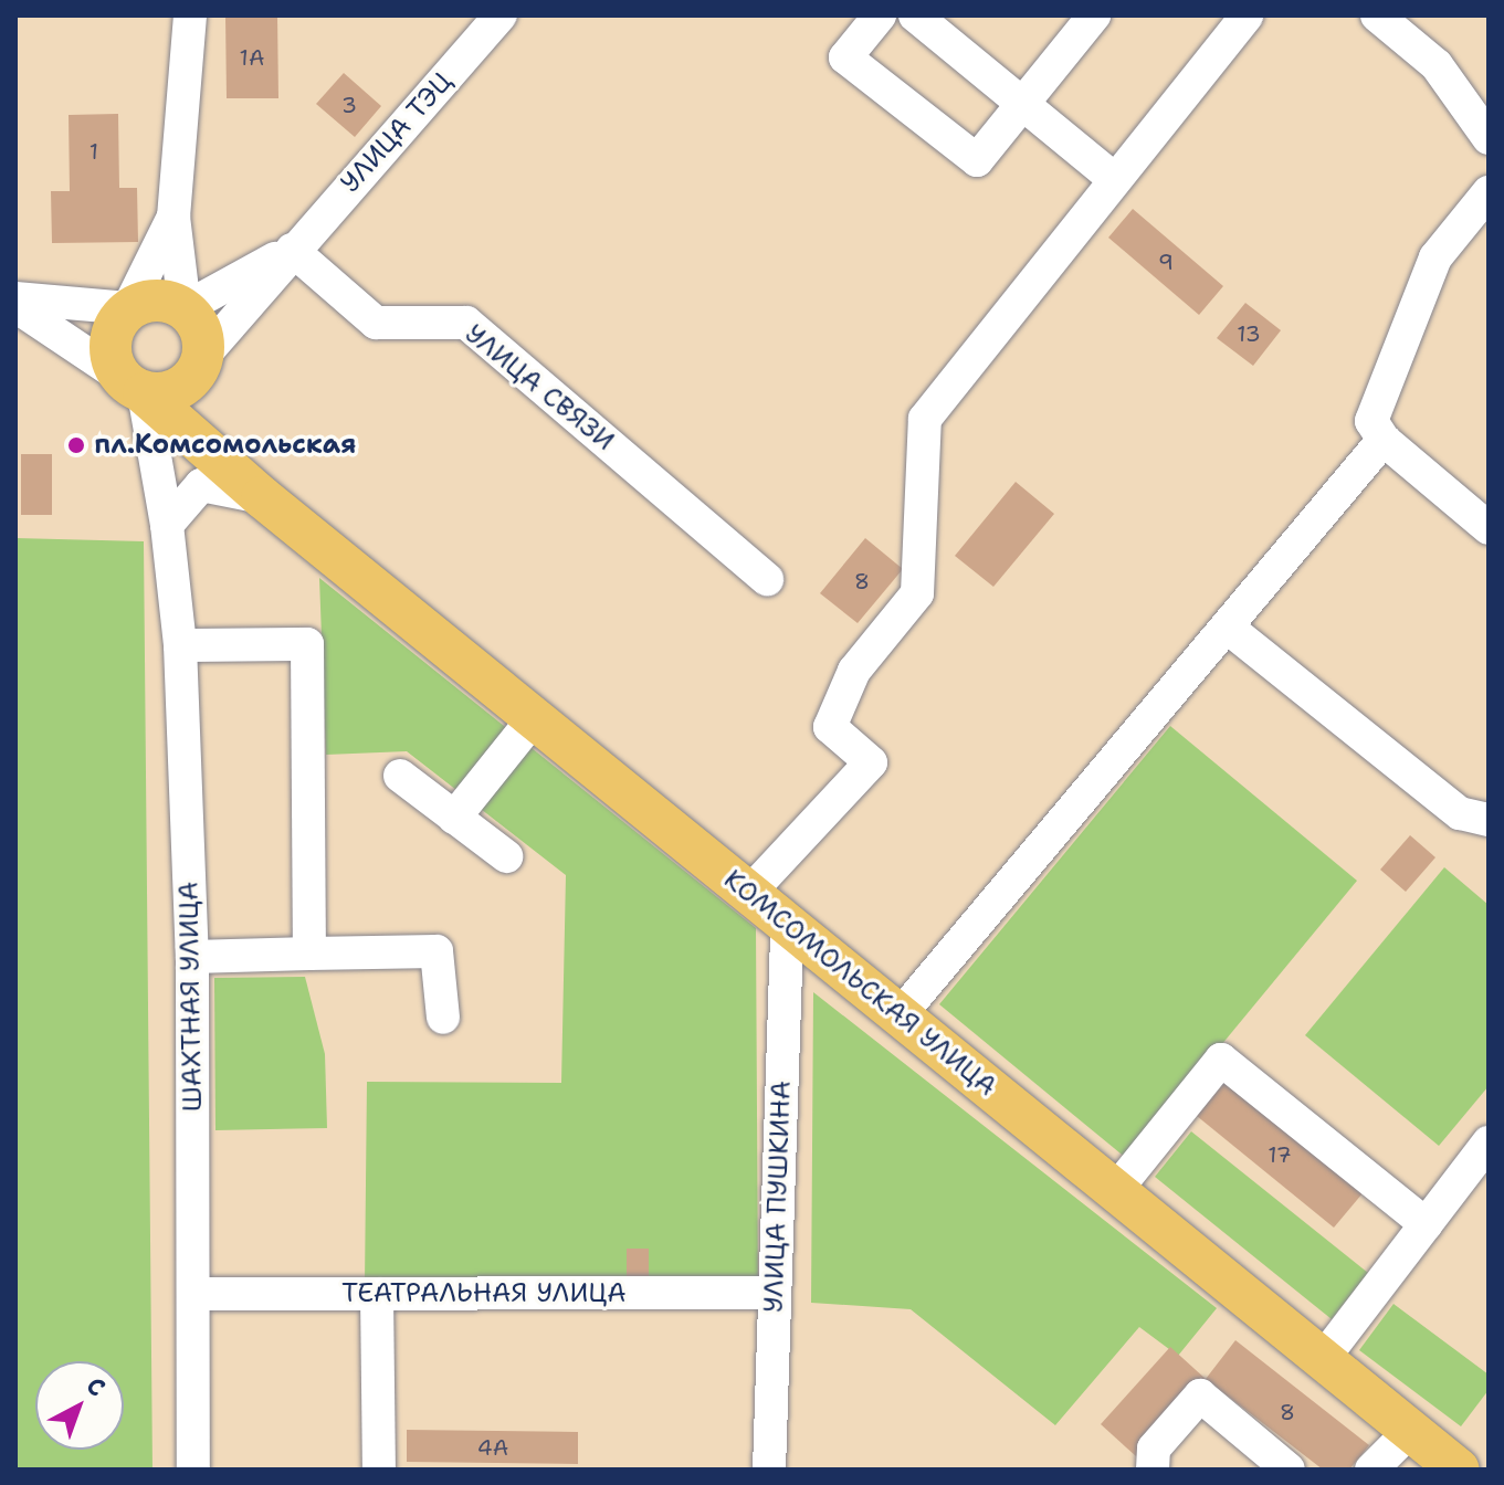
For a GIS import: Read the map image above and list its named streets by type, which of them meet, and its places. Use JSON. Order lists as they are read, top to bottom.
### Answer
{
  "streets": {
    "main road": ["КОМСОМОЛЬСКАЯ УЛИЦА"],
    "street": [
      "УЛИЦА ТЭЦ",
      "УЛИЦА СВЯЗИ",
      "ШАХТНАЯ УЛИЦА",
      "УЛИЦА ПУШКИНА",
      "ТЕАТРАЛЬНАЯ УЛИЦА"
    ]
  },
  "crossings": [
    ["УЛИЦА ТЭЦ", "УЛИЦА СВЯЗИ"],
    ["УЛИЦА ТЭЦ", "КОМСОМОЛЬСКАЯ УЛИЦА"],
    ["УЛИЦА ТЭЦ", "ШАХТНАЯ УЛИЦА"],
    ["КОМСОМОЛЬСКАЯ УЛИЦА", "ШАХТНАЯ УЛИЦА"],
    ["КОМСОМОЛЬСКАЯ УЛИЦА", "УЛИЦА ПУШКИНА"],
    ["ШАХТНАЯ УЛИЦА", "ТЕАТРАЛЬНАЯ УЛИЦА"],
    ["УЛИЦА ПУШКИНА", "ТЕАТРАЛЬНАЯ УЛИЦА"]
  ],
  "places": ["пл.Комсомольская"],
  "house_numbers": [
    "1А",
    "3",
    "1",
    "9",
    "13",
    "8",
    "17",
    "8",
    "4А"
  ],
  "north": "top right"
}
